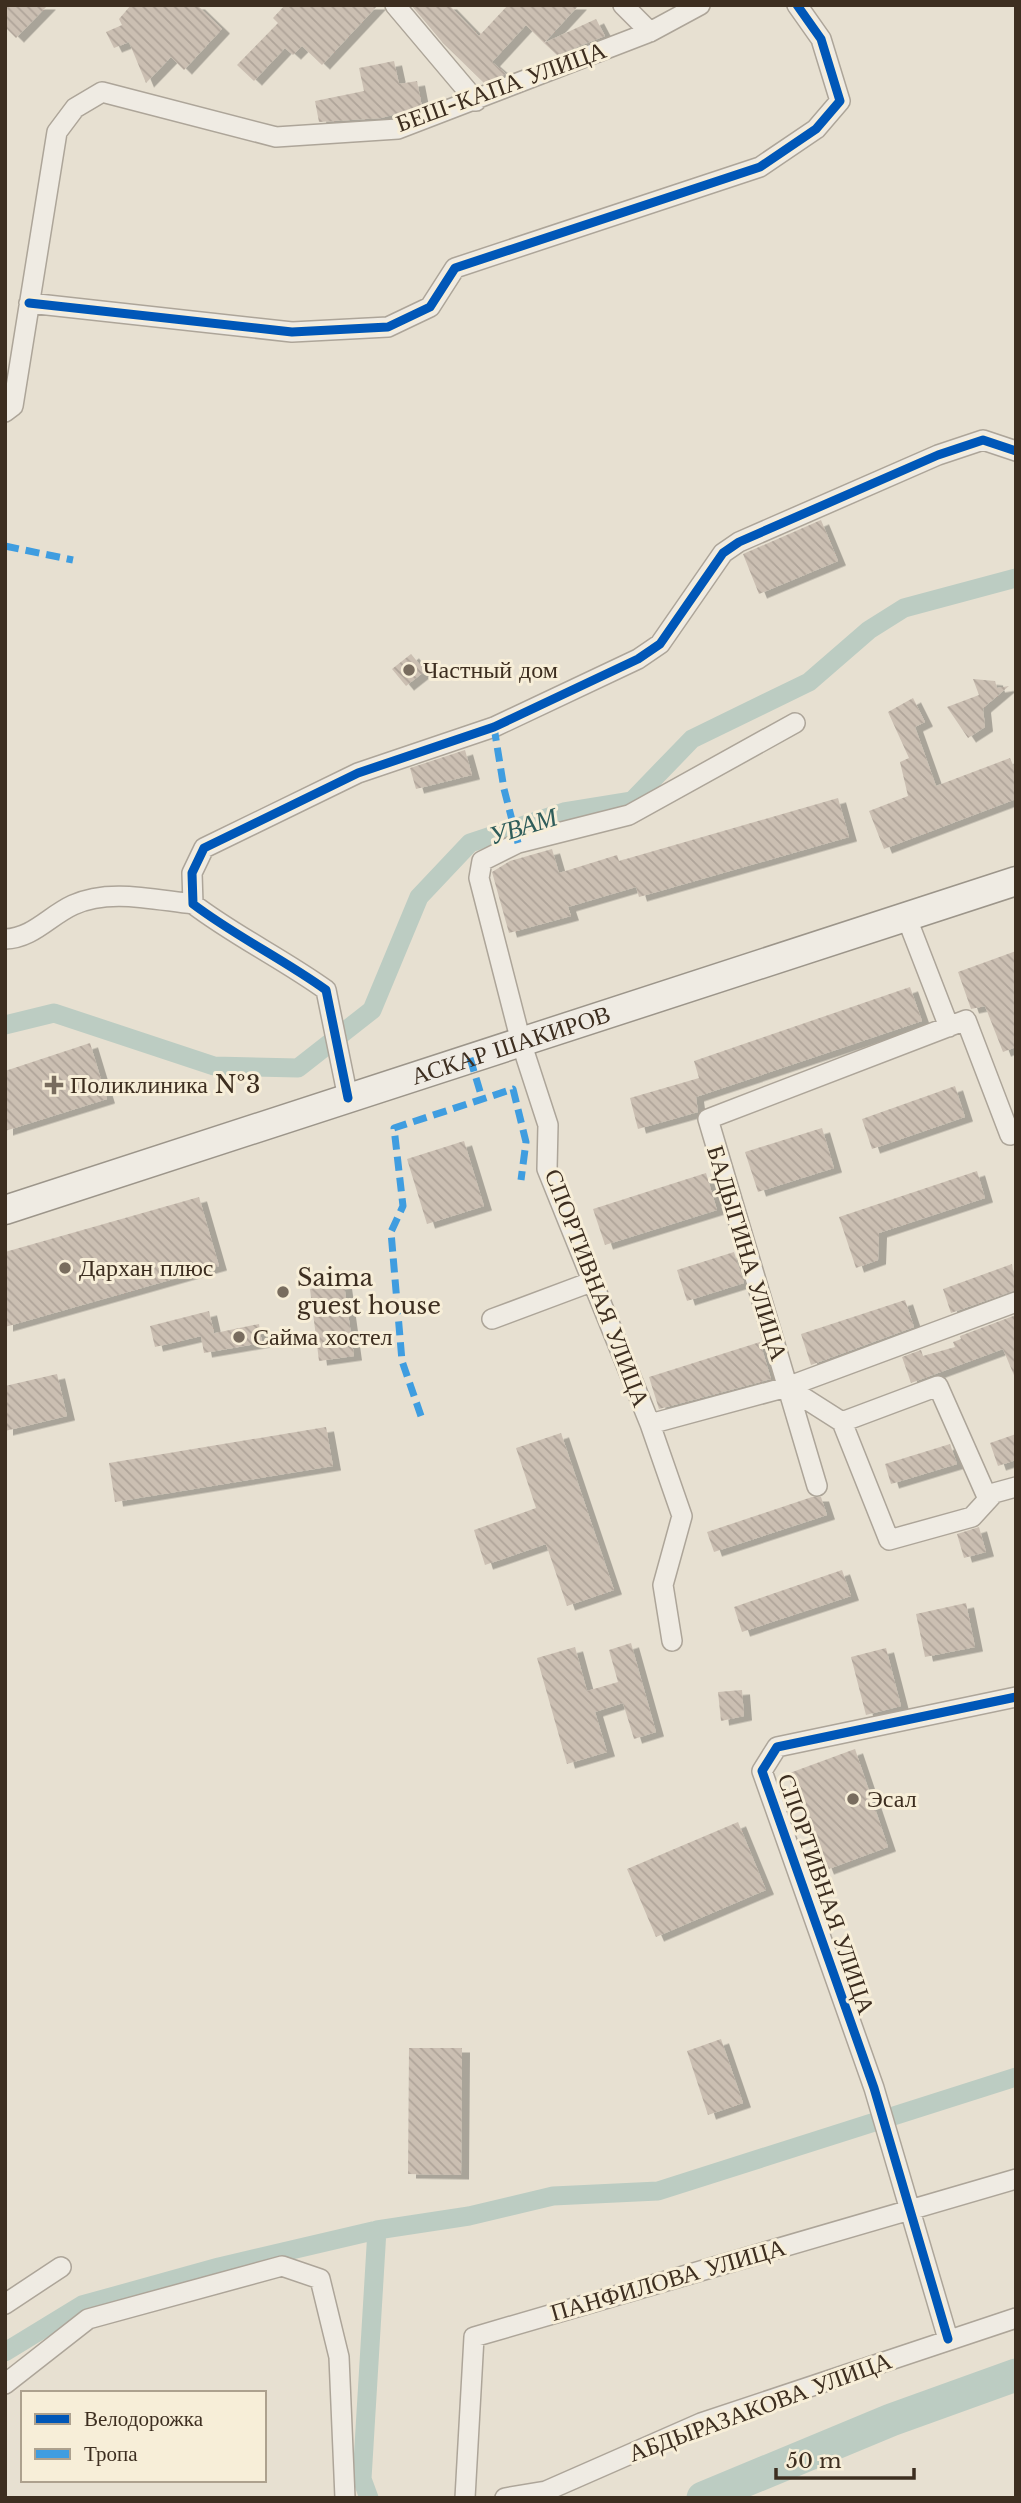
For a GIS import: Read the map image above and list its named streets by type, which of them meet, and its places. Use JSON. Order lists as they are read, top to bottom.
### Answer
{
  "streets": {
    "main road": ["АСКАР ШАКИРОВ"],
    "street": [
      "БЕШ-КАПА УЛИЦА",
      "БАДЫГИНА УЛИЦА",
      "СПОРТИВНАЯ УЛИЦА",
      "ПАНФИЛОВА УЛИЦА",
      "АБДЫРАЗАКОВА УЛИЦА"
    ]
  },
  "crossings": [
    ["АСКАР ШАКИРОВ", "СПОРТИВНАЯ УЛИЦА"],
    ["БАДЫГИНА УЛИЦА", "СПОРТИВНАЯ УЛИЦА"],
    ["СПОРТИВНАЯ УЛИЦА", "ПАНФИЛОВА УЛИЦА"]
  ],
  "water": ["УВАМ"],
  "places": {
    "other": [
      "Частный дом",
      "Дархан плюс",
      "Saima guest house",
      "Сайма хостел",
      "Эсал"
    ],
    "health": ["Поликлиника №3"]
  },
  "legend": ["Велодорожка", "Тропа"],
  "scale_bar": "50 m"
}
